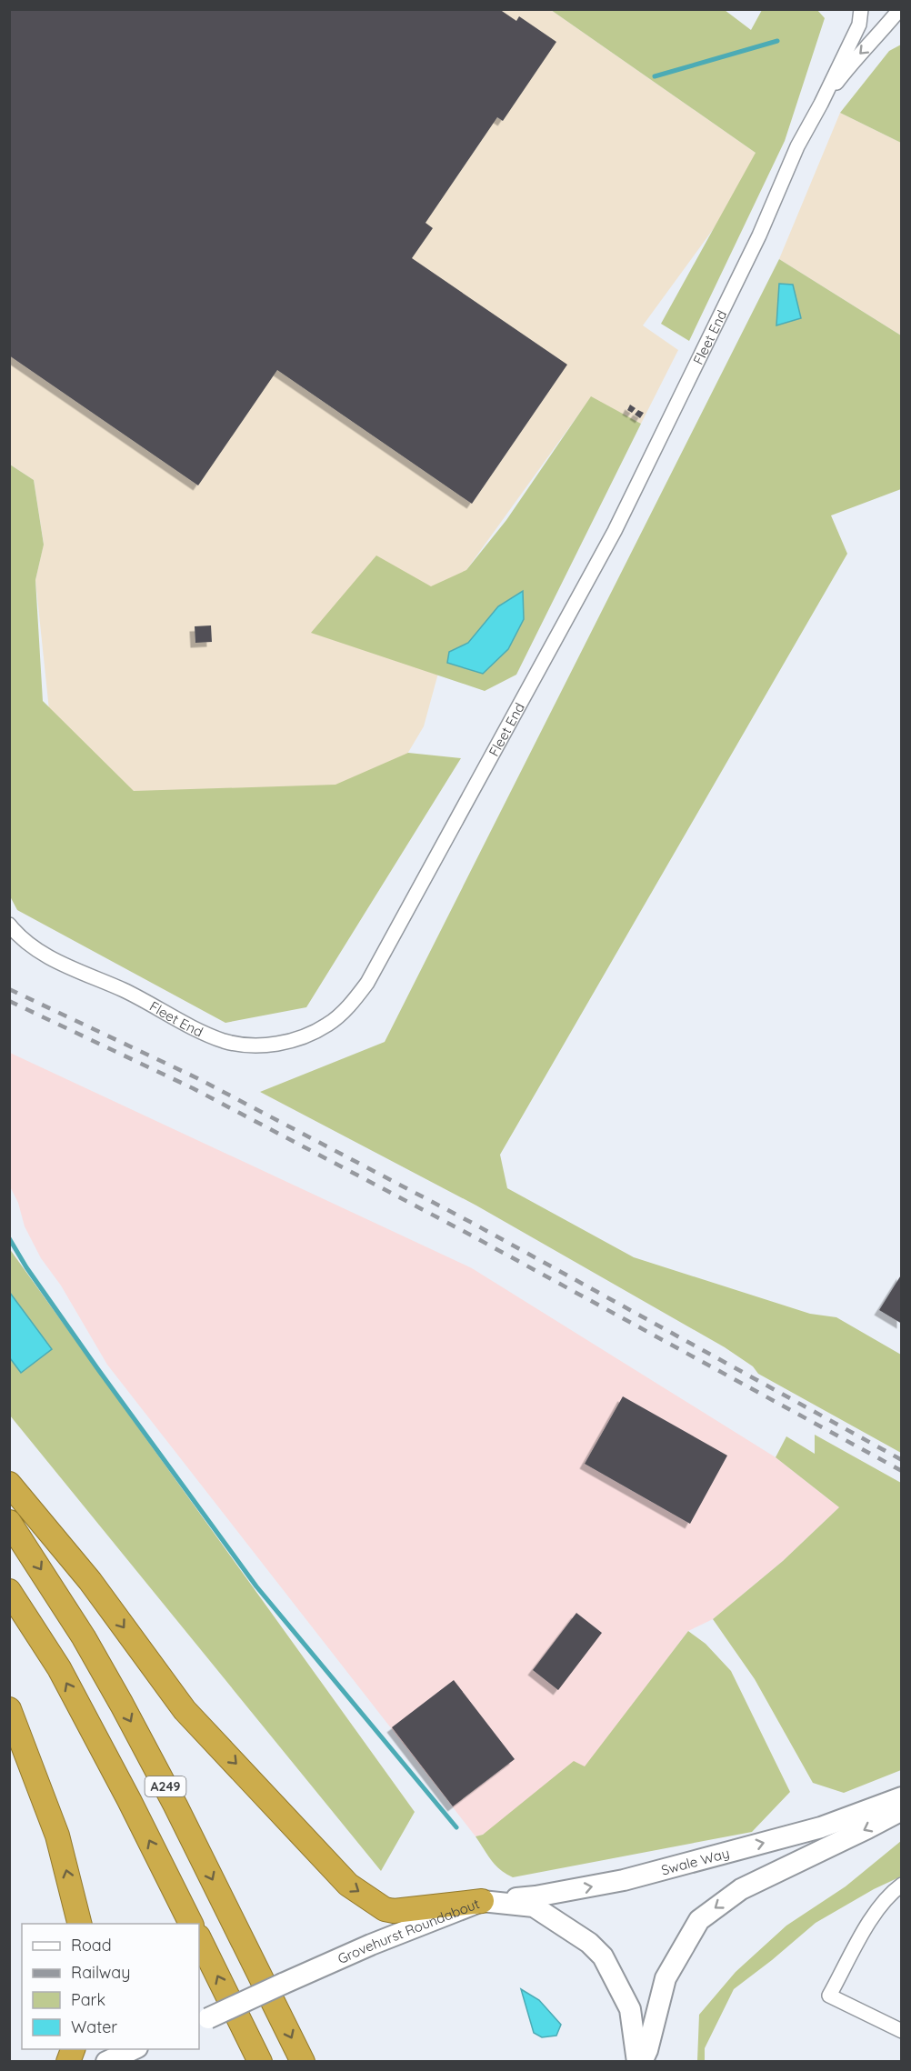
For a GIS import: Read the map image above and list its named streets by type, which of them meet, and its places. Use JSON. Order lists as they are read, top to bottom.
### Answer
{
  "streets": {
    "highway": ["A249"],
    "main road": ["Swale Way", "Grovehurst Roundabout"],
    "street": ["Fleet End"]
  },
  "crossings": [
    ["Swale Way", "Grovehurst Roundabout"]
  ],
  "one_way": ["Swale Way"],
  "legend": [
    "Road",
    "Railway",
    "Park",
    "Water"
  ]
}
